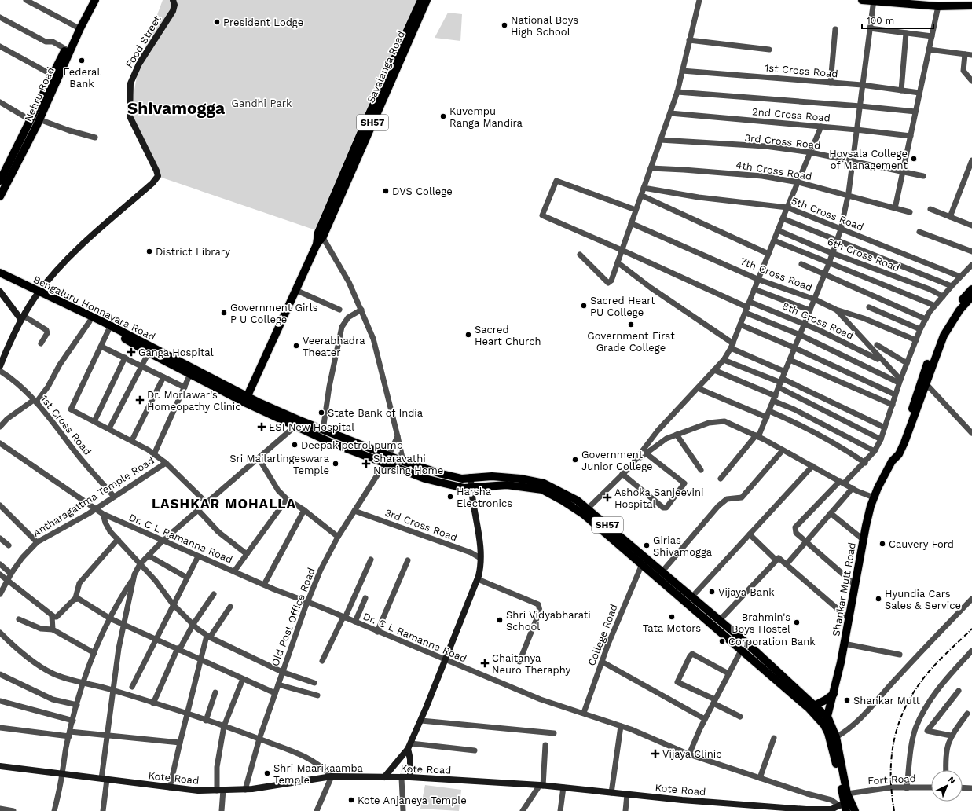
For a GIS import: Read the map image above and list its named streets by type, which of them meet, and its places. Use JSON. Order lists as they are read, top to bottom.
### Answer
{
  "streets": {
    "main road": [
      "Savalanga Road",
      "Nehru Road",
      "SH57",
      "Bengaluru Honnavara Road",
      "Shankar Mutt Road"
    ],
    "street": [
      "Food Street",
      "1st Cross Road",
      "2nd Cross Road",
      "3rd Cross Road",
      "4th Cross Road",
      "5th Cross Road",
      "6th Cross Road",
      "7th Cross Road",
      "8th Cross Road",
      "Antharagattma Temple Road",
      "Dr. C L Ramanna Road",
      "Old Post Office Road",
      "College Road",
      "Kote Road",
      "Fort Road"
    ]
  },
  "crossings": [
    ["Food Street", "Bengaluru Honnavara Road"],
    ["Savalanga Road", "SH57"],
    ["Savalanga Road", "Bengaluru Honnavara Road"],
    ["1st Cross Road", "Antharagattma Temple Road"],
    ["SH57", "Bengaluru Honnavara Road"],
    ["SH57", "Dr. C L Ramanna Road"],
    ["SH57", "Shankar Mutt Road"],
    ["SH57", "Old Post Office Road"],
    ["SH57", "College Road"],
    ["SH57", "Kote Road"],
    ["SH57", "Fort Road"],
    ["3rd Cross Road", "Old Post Office Road"],
    ["Antharagattma Temple Road", "Dr. C L Ramanna Road"],
    ["Dr. C L Ramanna Road", "Old Post Office Road"],
    ["Dr. C L Ramanna Road", "College Road"],
    ["Dr. C L Ramanna Road", "Kote Road"],
    ["Old Post Office Road", "Kote Road"]
  ],
  "districts": ["Shivamogga", "LASHKAR MOHALLA"],
  "parks": ["Gandhi Park"],
  "places": {
    "other": [
      "President Lodge",
      "National Boys High School",
      "Federal Bank",
      "Kuvempu Ranga Mandira",
      "Hoysala College of Management",
      "DVS College",
      "District Library",
      "Sacred Heart PU College",
      "Government Girls P U College",
      "Government First Grade College",
      "Sacred Heart Church",
      "Veerabhadra Theater",
      "State Bank of India",
      "Deepak petrol pump",
      "Government Junior College",
      "Sri Mailarlingeswara Temple",
      "Harsha Electronics",
      "Cauvery Ford",
      "Girias Shivamogga",
      "Vijaya Bank",
      "Hyundia Cars Sales & Service",
      "Tata Motors",
      "Shri Vidyabharati School",
      "Brahmin's Boys Hostel",
      "Corporation Bank",
      "Shankar Mutt",
      "Shri Maarikaamba Temple",
      "Kote Anjaneya Temple"
    ],
    "health": [
      "Ganga Hospital",
      "Dr. Morlawar's Homeopathy Clinic",
      "ESI New Hospital",
      "Sharavathi Nursing Home",
      "Ashoka Sanjeevini Hospital",
      "Chaitanya Neuro Theraphy",
      "Vijaya Clinic"
    ]
  },
  "scale_bar": "100 m",
  "north": "top right"
}
